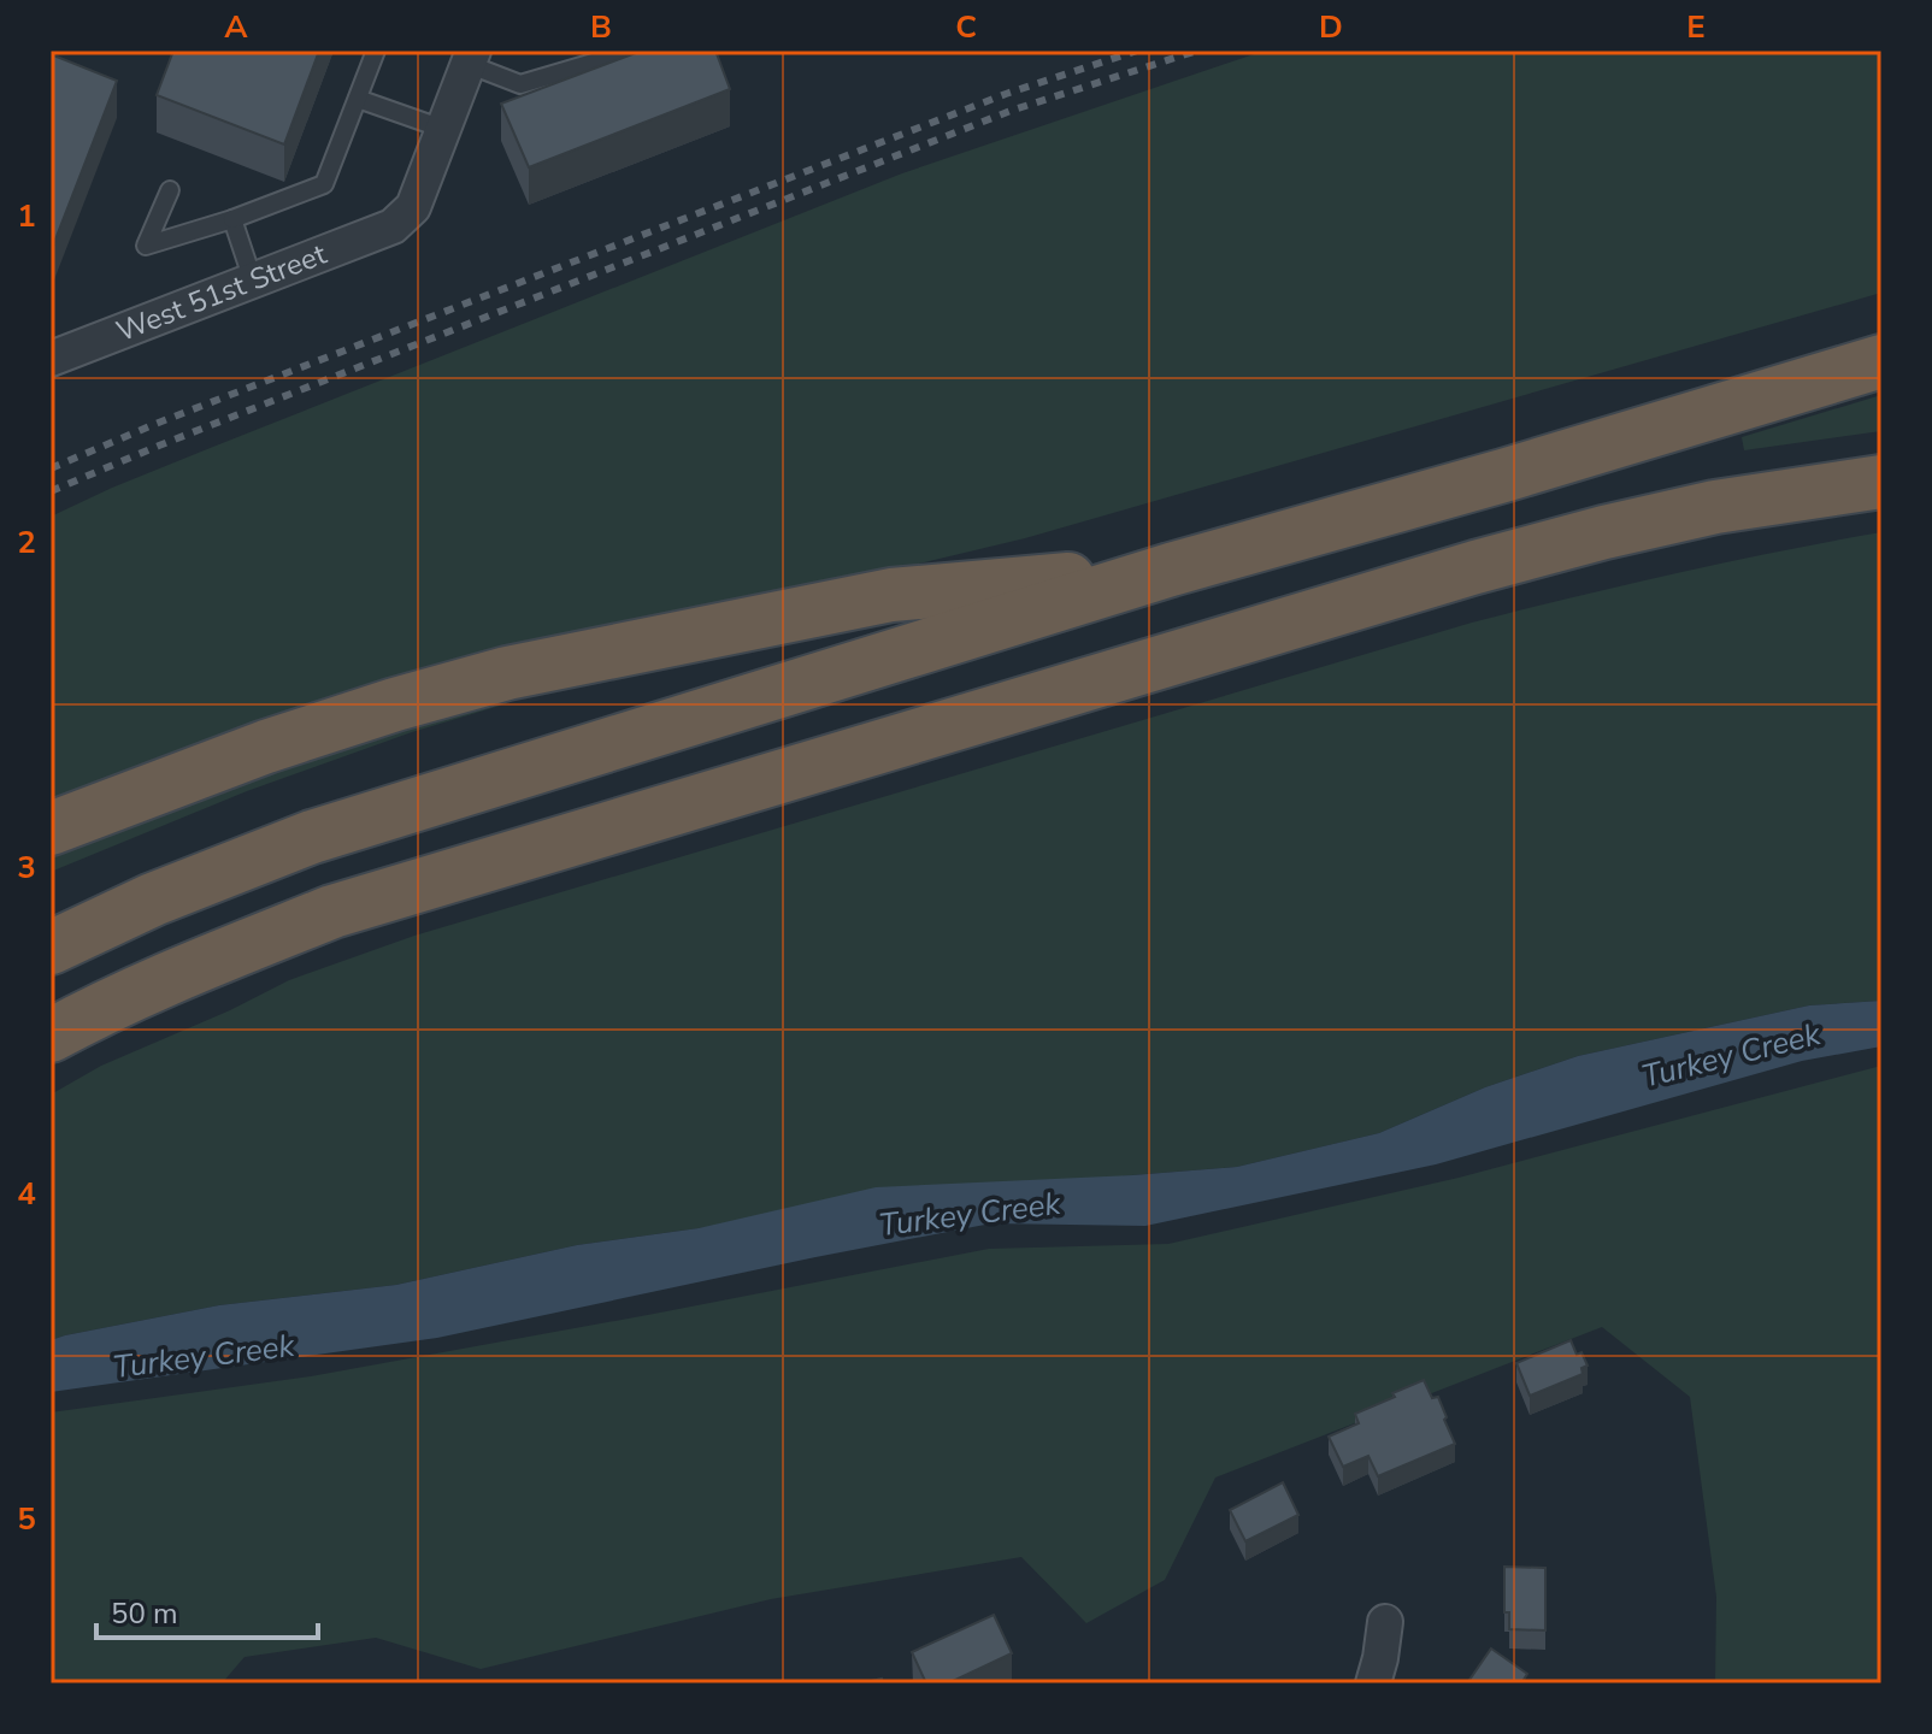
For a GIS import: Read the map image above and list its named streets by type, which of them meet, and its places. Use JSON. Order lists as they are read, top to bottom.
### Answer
{
  "streets": {
    "street": ["West 51st Street"]
  },
  "water": ["Turkey Creek"],
  "scale_bar": "50 m",
  "grid": {
    "columns": [
      "A",
      "B",
      "C",
      "D",
      "E"
    ],
    "rows": [
      "1",
      "2",
      "3",
      "4",
      "5"
    ]
  }
}
